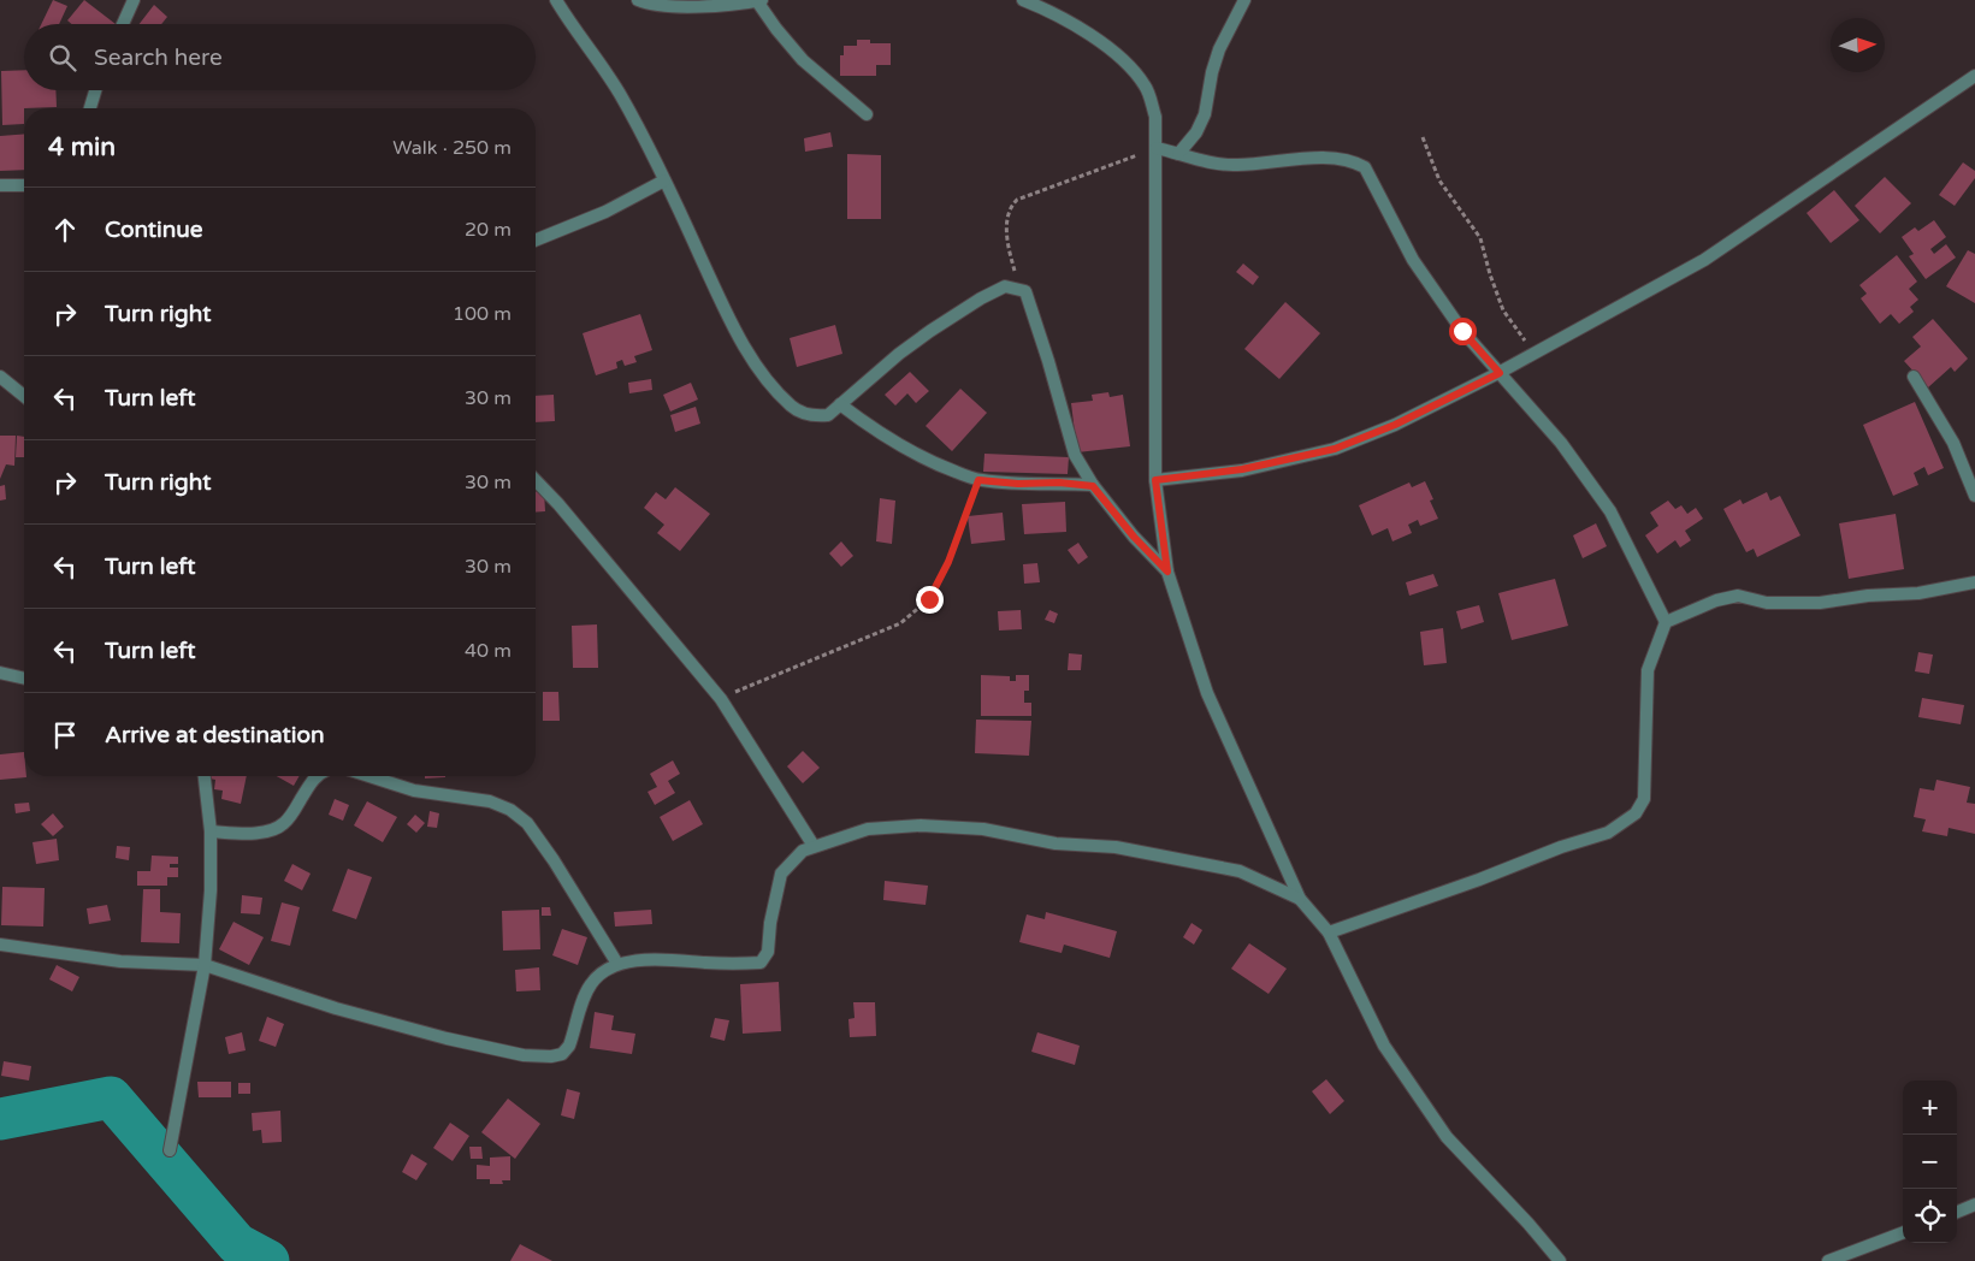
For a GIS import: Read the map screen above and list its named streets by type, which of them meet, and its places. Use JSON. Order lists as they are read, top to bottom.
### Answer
{
  "north": "right",
  "page": {
    "search": "Search here",
    "heading": ["4 min", "Walk · 250 m"],
    "list": [
      ["Continue", "20 m"],
      ["Turn right", "100 m"],
      ["Turn left", "30 m"],
      ["Turn right", "30 m"],
      ["Turn left", "30 m"],
      ["Turn left", "40 m"],
      "Arrive at destination"
    ],
    "map_buttons": ["+", "−"]
  }
}
